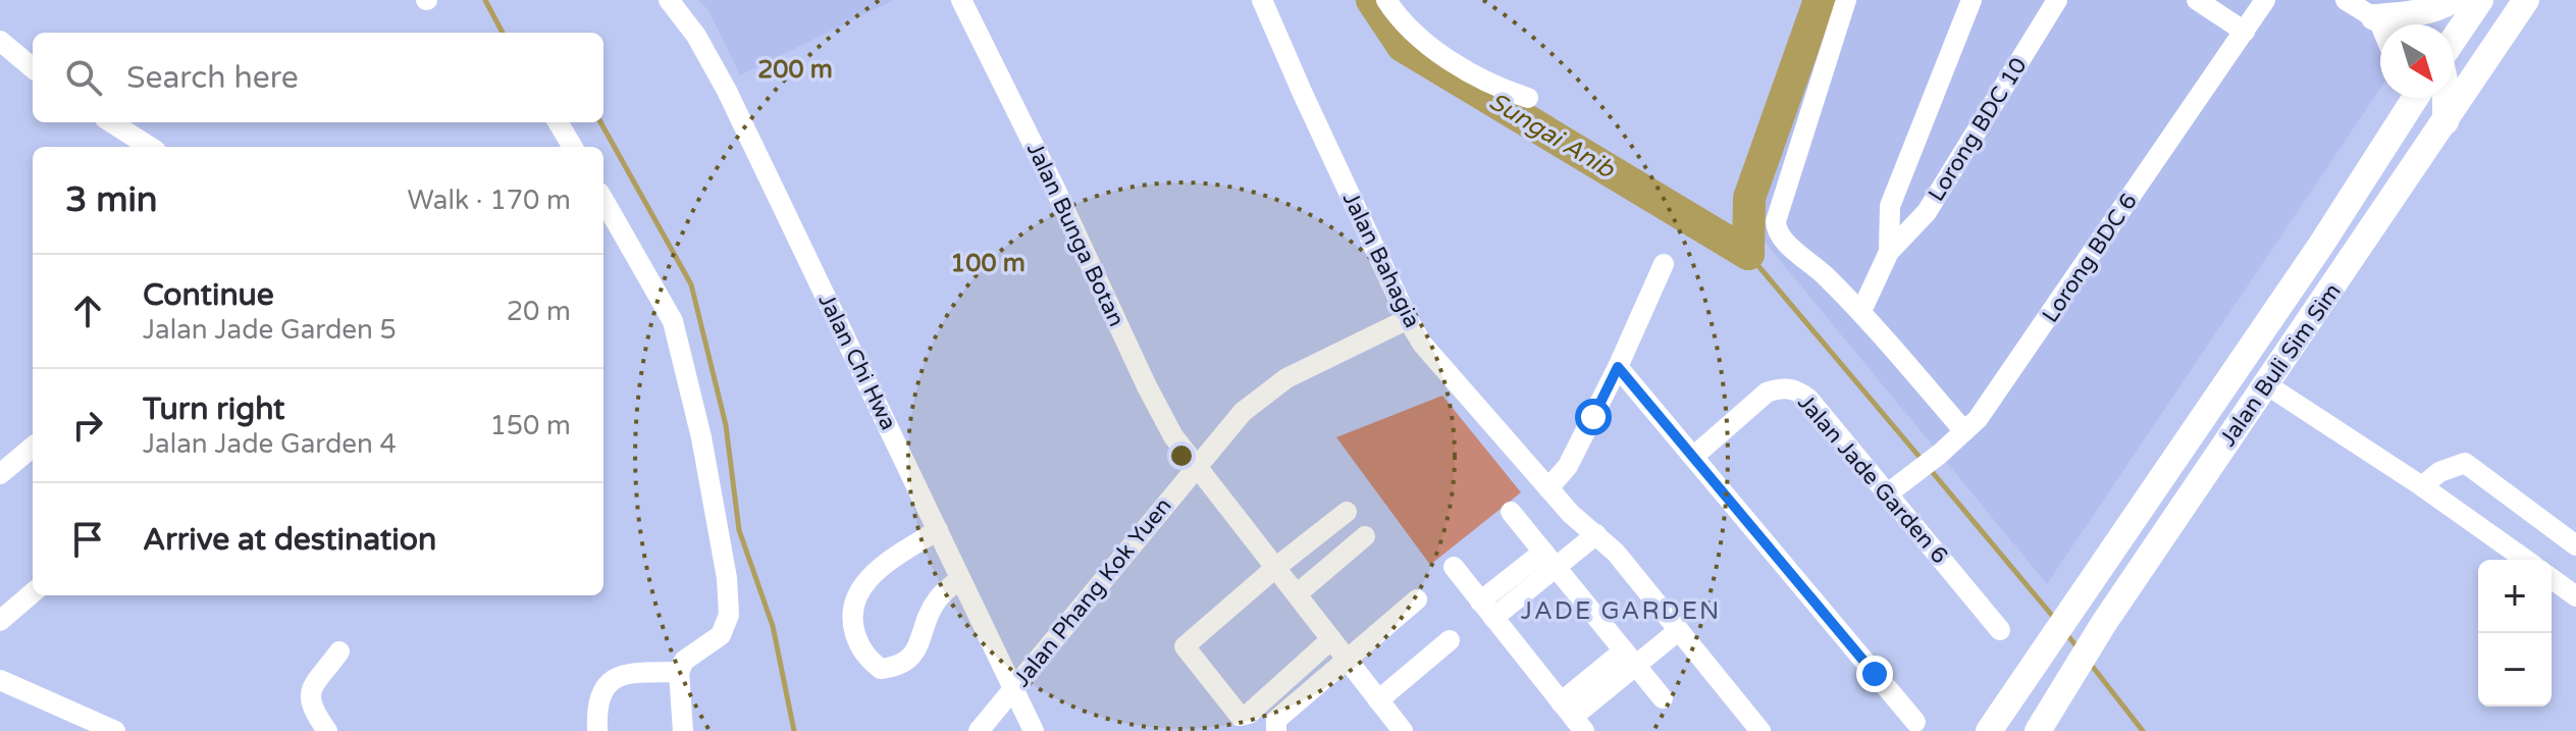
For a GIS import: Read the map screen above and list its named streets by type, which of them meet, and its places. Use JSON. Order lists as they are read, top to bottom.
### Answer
{
  "streets": {
    "main road": ["Jalan Buli Sim Sim"],
    "street": [
      "Lorong BDC 10",
      "Jalan Bunga Botan",
      "Lorong BDC 6",
      "Jalan Bahagia",
      "Jalan Chi Hwa",
      "Jalan Jade Garden 6",
      "Jalan Phang Kok Yuen"
    ]
  },
  "crossings": [
    ["Jalan Bunga Botan", "Jalan Phang Kok Yuen"],
    ["Lorong BDC 6", "Jalan Jade Garden 6"],
    ["Jalan Bahagia", "Jalan Phang Kok Yuen"],
    ["Jalan Chi Hwa", "Jalan Phang Kok Yuen"]
  ],
  "districts": ["JADE GARDEN"],
  "water": ["Sungai Anib"],
  "north": "bottom right",
  "page": {
    "search": "Search here",
    "heading": ["3 min", "Walk · 170 m"],
    "list": [
      ["Continue", "Jalan Jade Garden 5", "20 m"],
      ["Turn right", "Jalan Jade Garden 4", "150 m"],
      "Arrive at destination"
    ],
    "map_buttons": ["+", "−"]
  },
  "rings": ["200 m", "100 m"]
}
